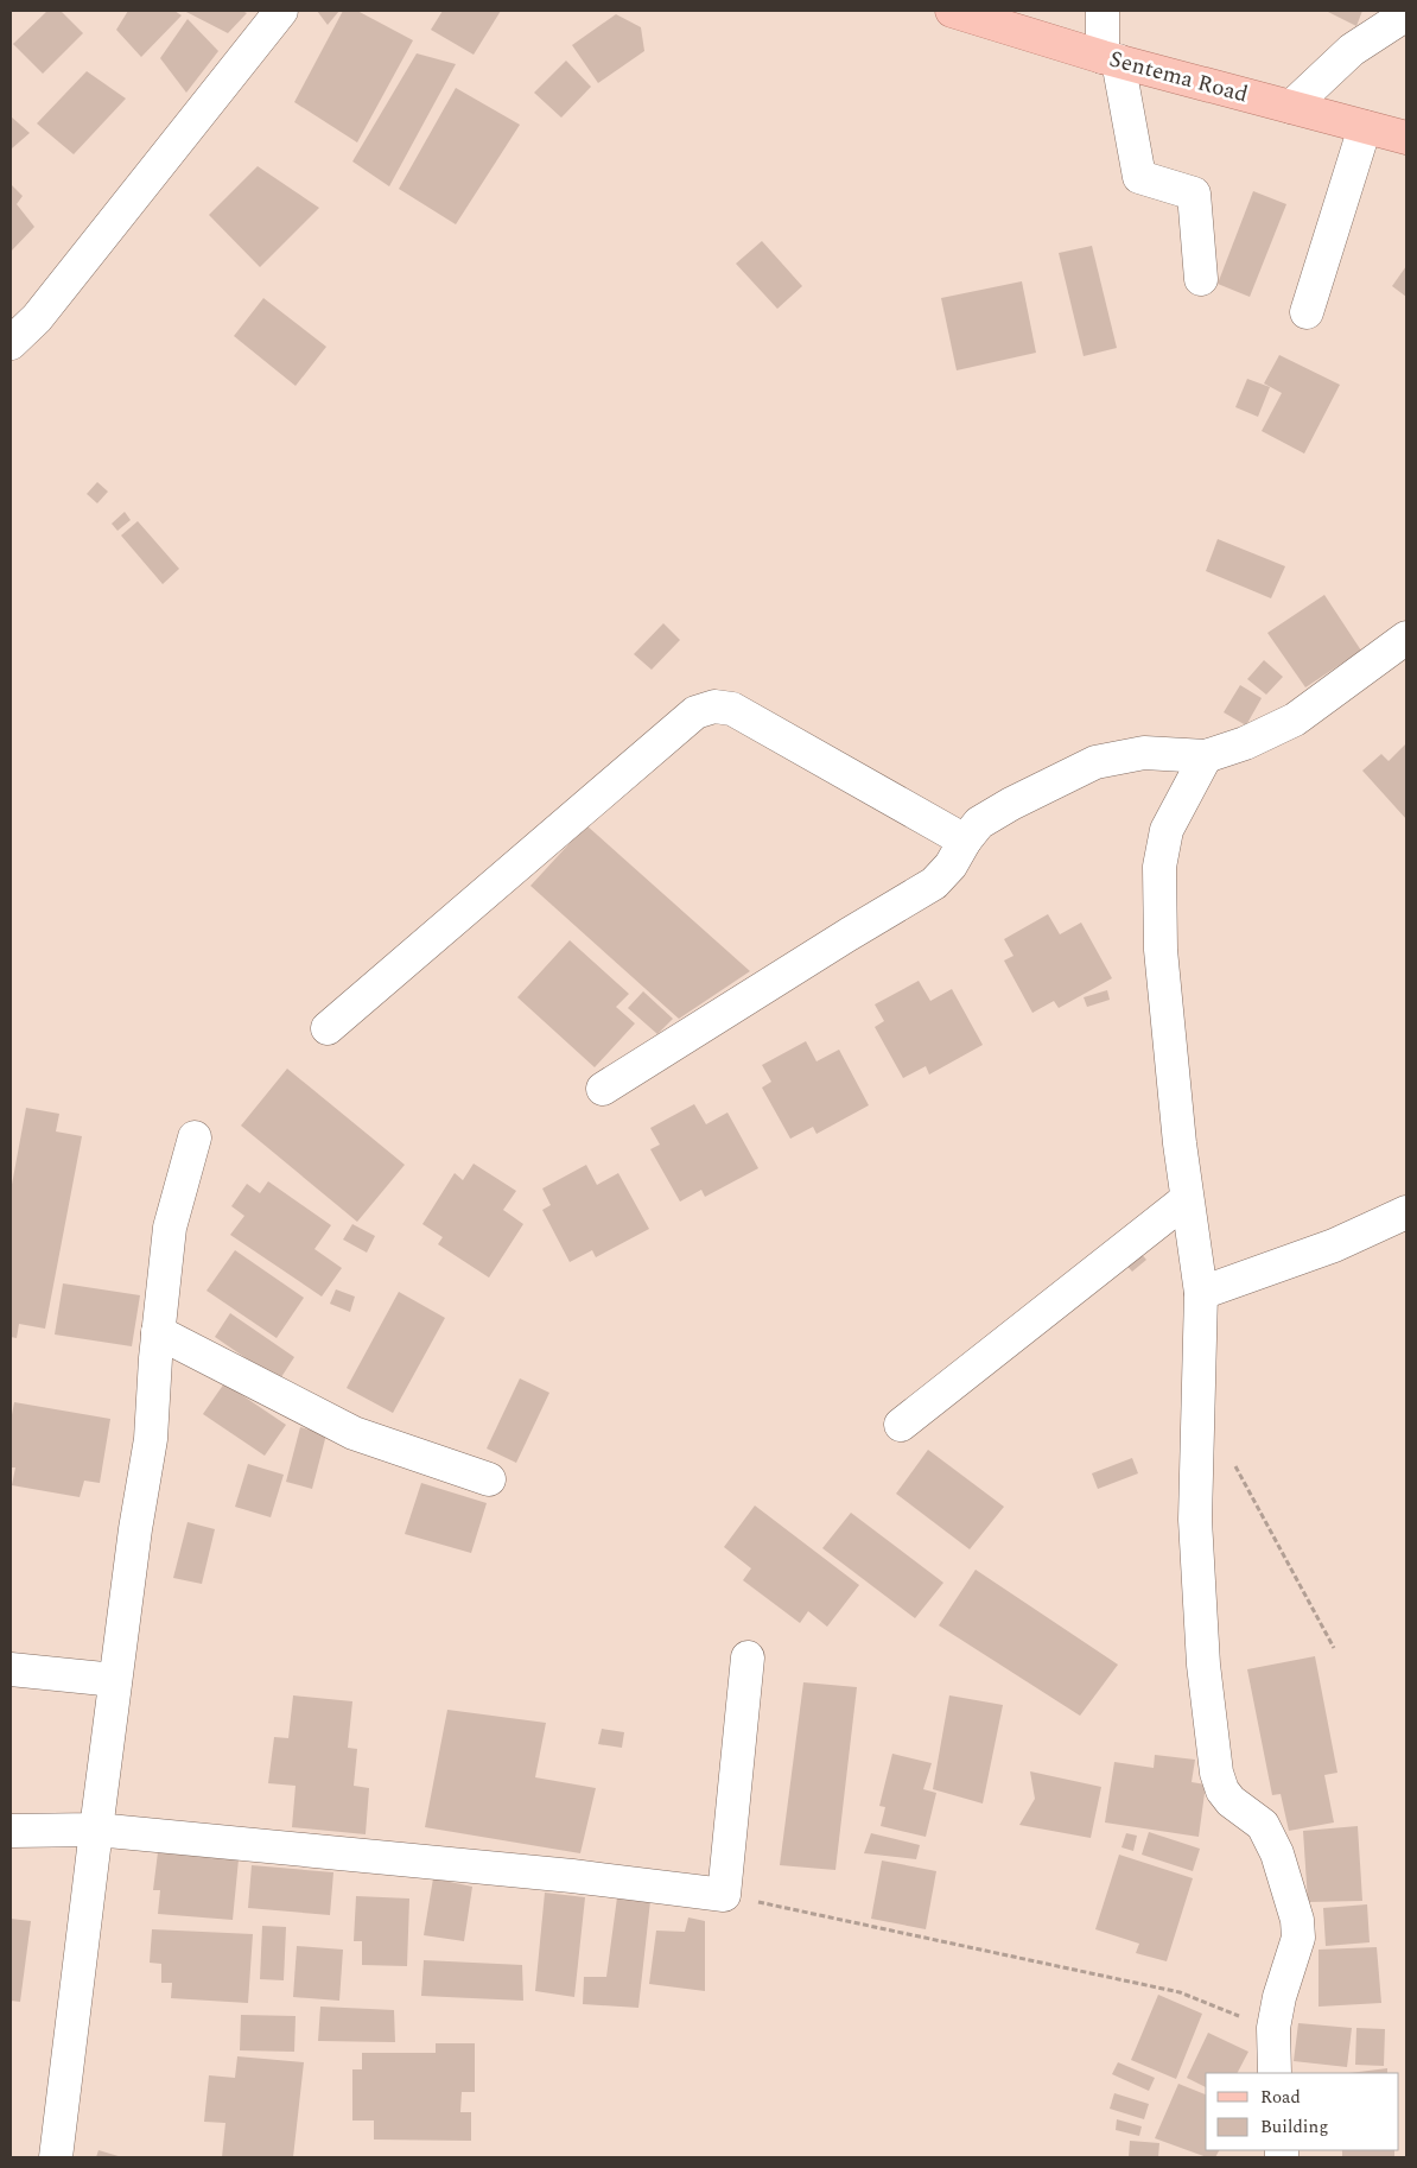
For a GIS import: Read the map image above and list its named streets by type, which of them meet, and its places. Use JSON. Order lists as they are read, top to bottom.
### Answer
{
  "streets": {
    "main road": ["Sentema Road"]
  },
  "legend": ["Road", "Building"]
}
